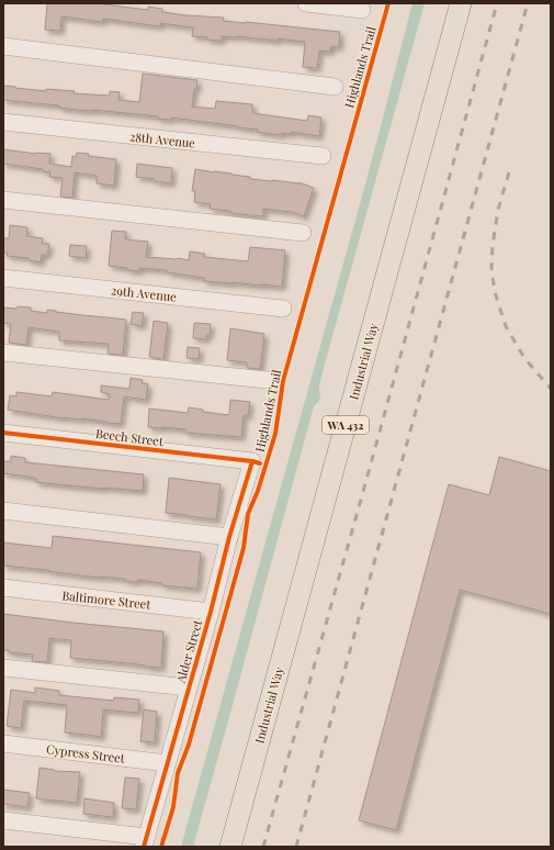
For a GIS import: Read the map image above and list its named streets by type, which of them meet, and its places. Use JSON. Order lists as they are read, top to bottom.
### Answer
{
  "streets": {
    "main road": ["Industrial Way", "WA 432"],
    "street": [
      "28th Avenue",
      "29th Avenue",
      "Beech Street",
      "Baltimore Street",
      "Alder Street",
      "Cypress Street"
    ],
    "cycle path": ["Highlands Trail"]
  },
  "crossings": [
    ["Beech Street", "Alder Street"],
    ["Baltimore Street", "Alder Street"],
    ["Alder Street", "Cypress Street"]
  ]
}
